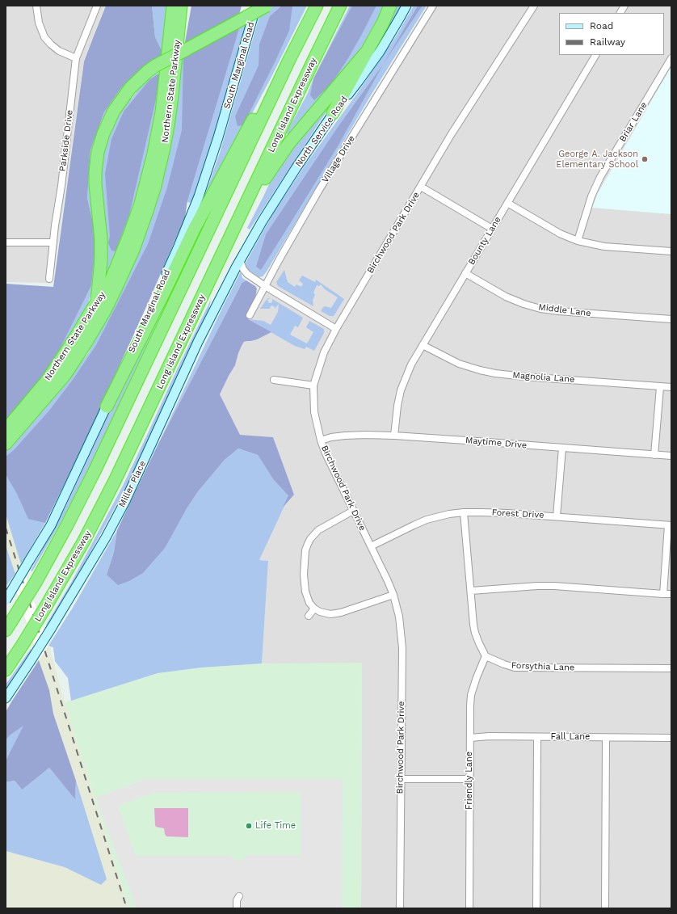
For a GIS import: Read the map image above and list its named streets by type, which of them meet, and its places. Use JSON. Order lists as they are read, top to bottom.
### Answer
{
  "streets": {
    "highway": ["Northern State Parkway", "Long Island Expressway"],
    "main road": ["South Marginal Road", "North Service Road", "Miller Place"],
    "street": [
      "Briar Lane",
      "Parkside Drive",
      "Village Drive",
      "Birchwood Park Drive",
      "Bounty Lane",
      "Middle Lane",
      "Magnolia Lane",
      "Maytime Drive",
      "Forest Drive",
      "Forsythia Lane",
      "Fall Lane",
      "Friendly Lane"
    ]
  },
  "crossings": [
    ["North Service Road", "Miller Place"],
    ["Birchwood Park Drive", "Maytime Drive"],
    ["Birchwood Park Drive", "Forest Drive"],
    ["Bounty Lane", "Middle Lane"],
    ["Bounty Lane", "Magnolia Lane"],
    ["Bounty Lane", "Maytime Drive"],
    ["Forsythia Lane", "Friendly Lane"],
    ["Fall Lane", "Friendly Lane"]
  ],
  "places": ["George A. Jackson Elementary School", "Life Time"],
  "legend": ["Road", "Railway"]
}
